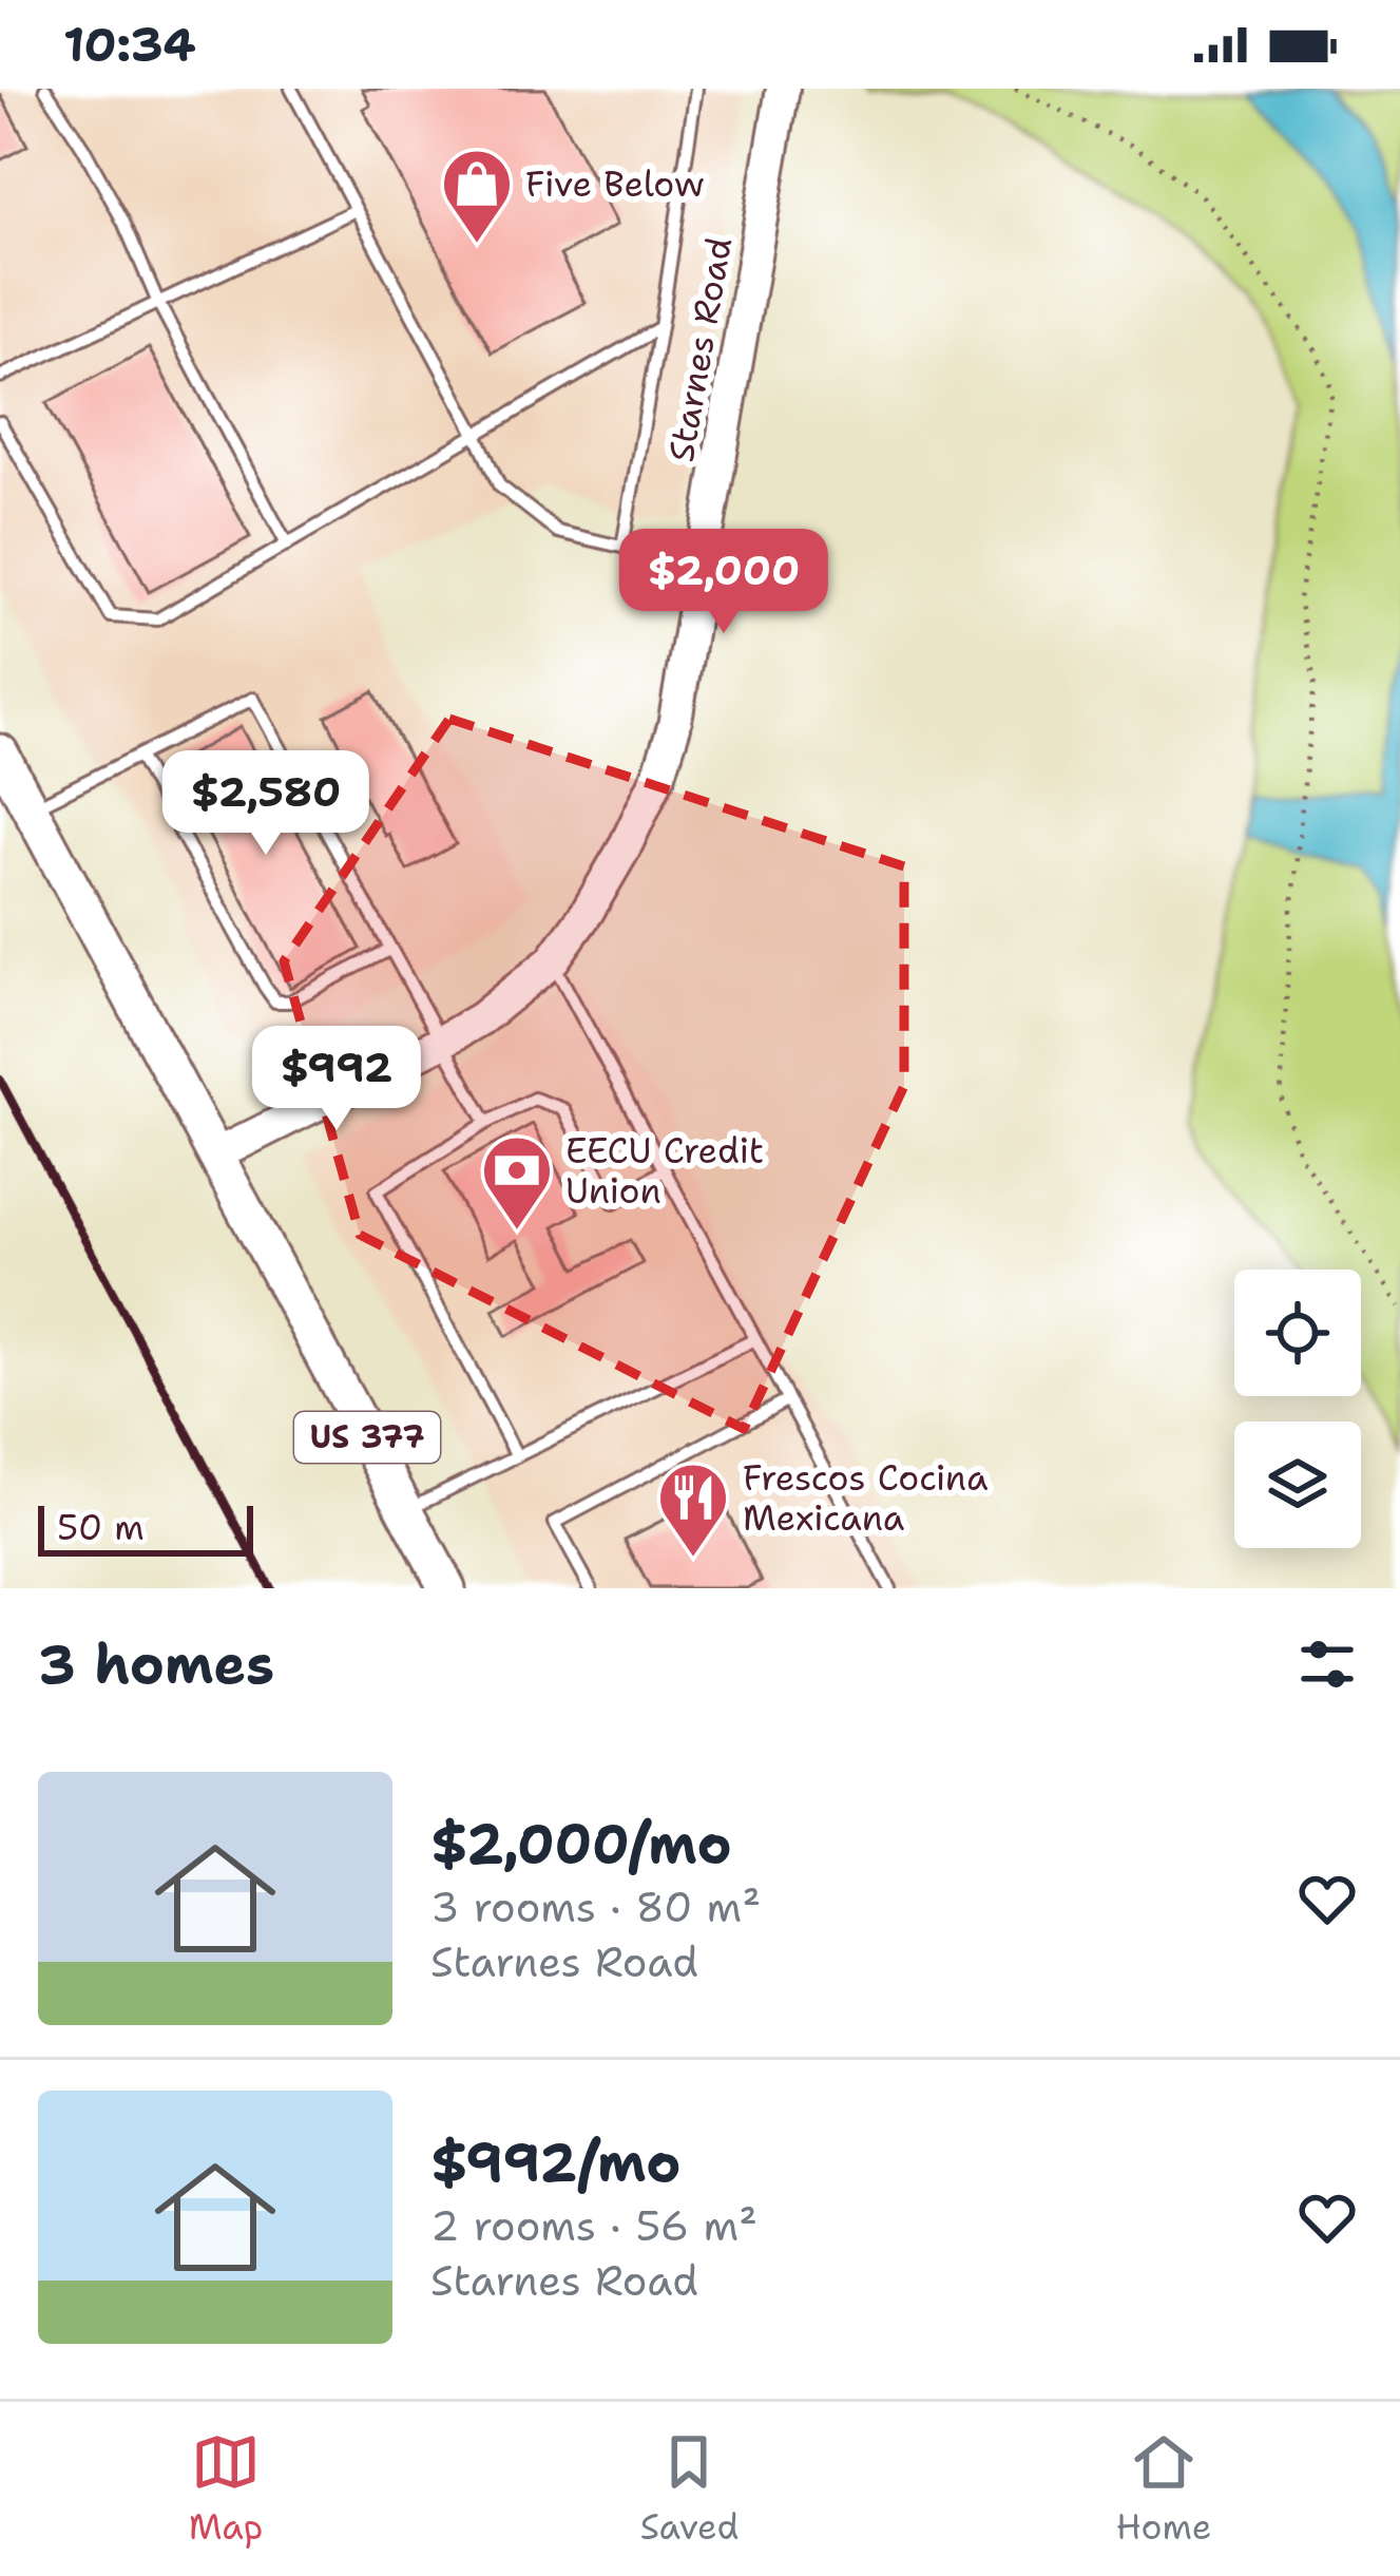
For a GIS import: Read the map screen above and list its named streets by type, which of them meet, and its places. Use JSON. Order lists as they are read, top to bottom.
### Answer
{
  "streets": {
    "main road": ["Starnes Road", "US 377"]
  },
  "crossings": [
    ["Starnes Road", "US 377"]
  ],
  "places": {
    "shop": ["Five Below"],
    "bank": ["EECU Credit Union"],
    "restaurant": ["Frescos Cocina Mexicana"]
  },
  "scale_bar": "50 m",
  "page": {
    "status": "10:34",
    "price": ["$2,000", "$2,580", "$992"],
    "scale": "50 m",
    "heading": "3 homes",
    "list": [
      {
        "name": "$2,000/mo",
        "note": "3 rooms · 80 m² · Starnes Road"
      },
      {
        "name": "$992/mo",
        "note": "2 rooms · 56 m² · Starnes Road"
      }
    ],
    "tabs": ["Map", "Saved", "Home"]
  }
}
